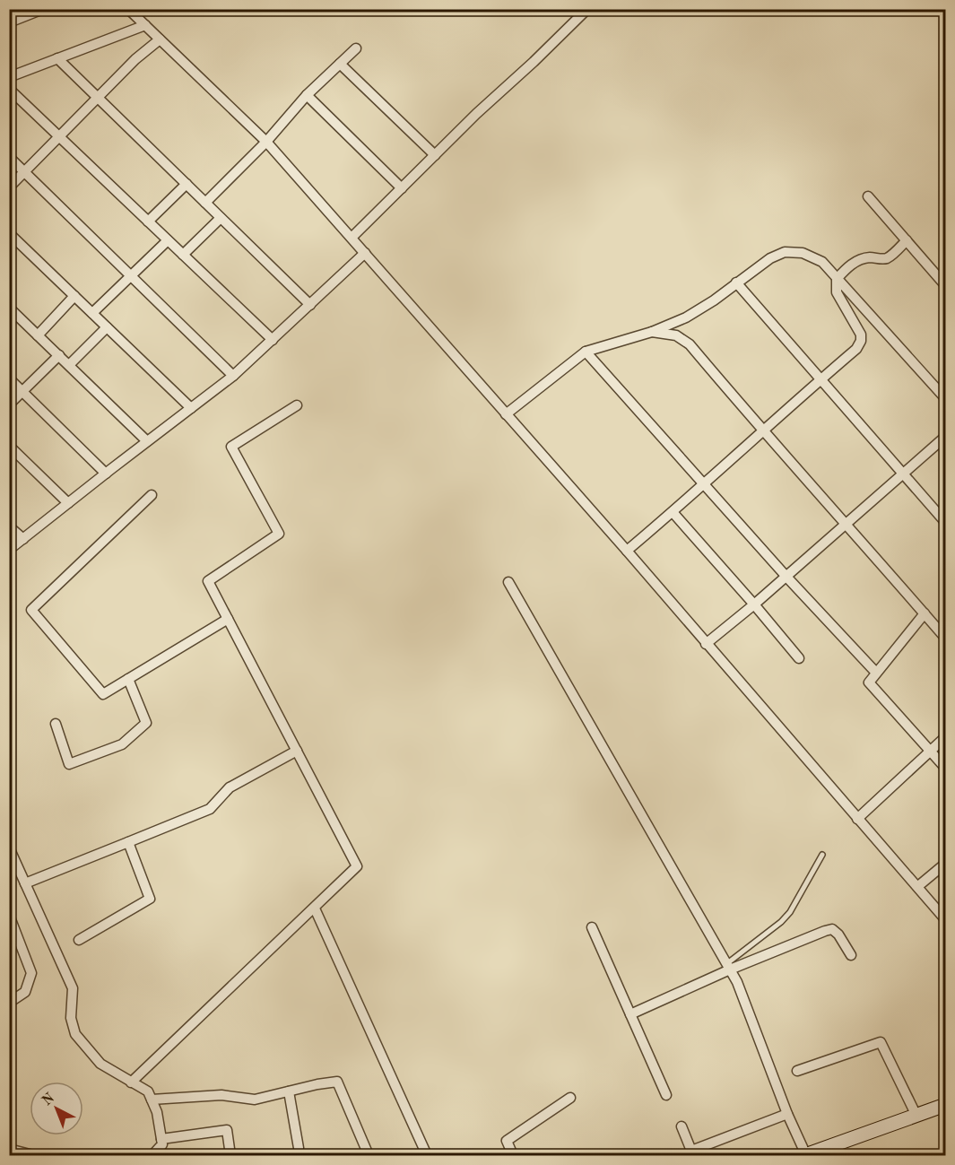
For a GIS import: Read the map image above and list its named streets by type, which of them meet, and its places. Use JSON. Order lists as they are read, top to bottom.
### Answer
{
  "north": "top left"
}
